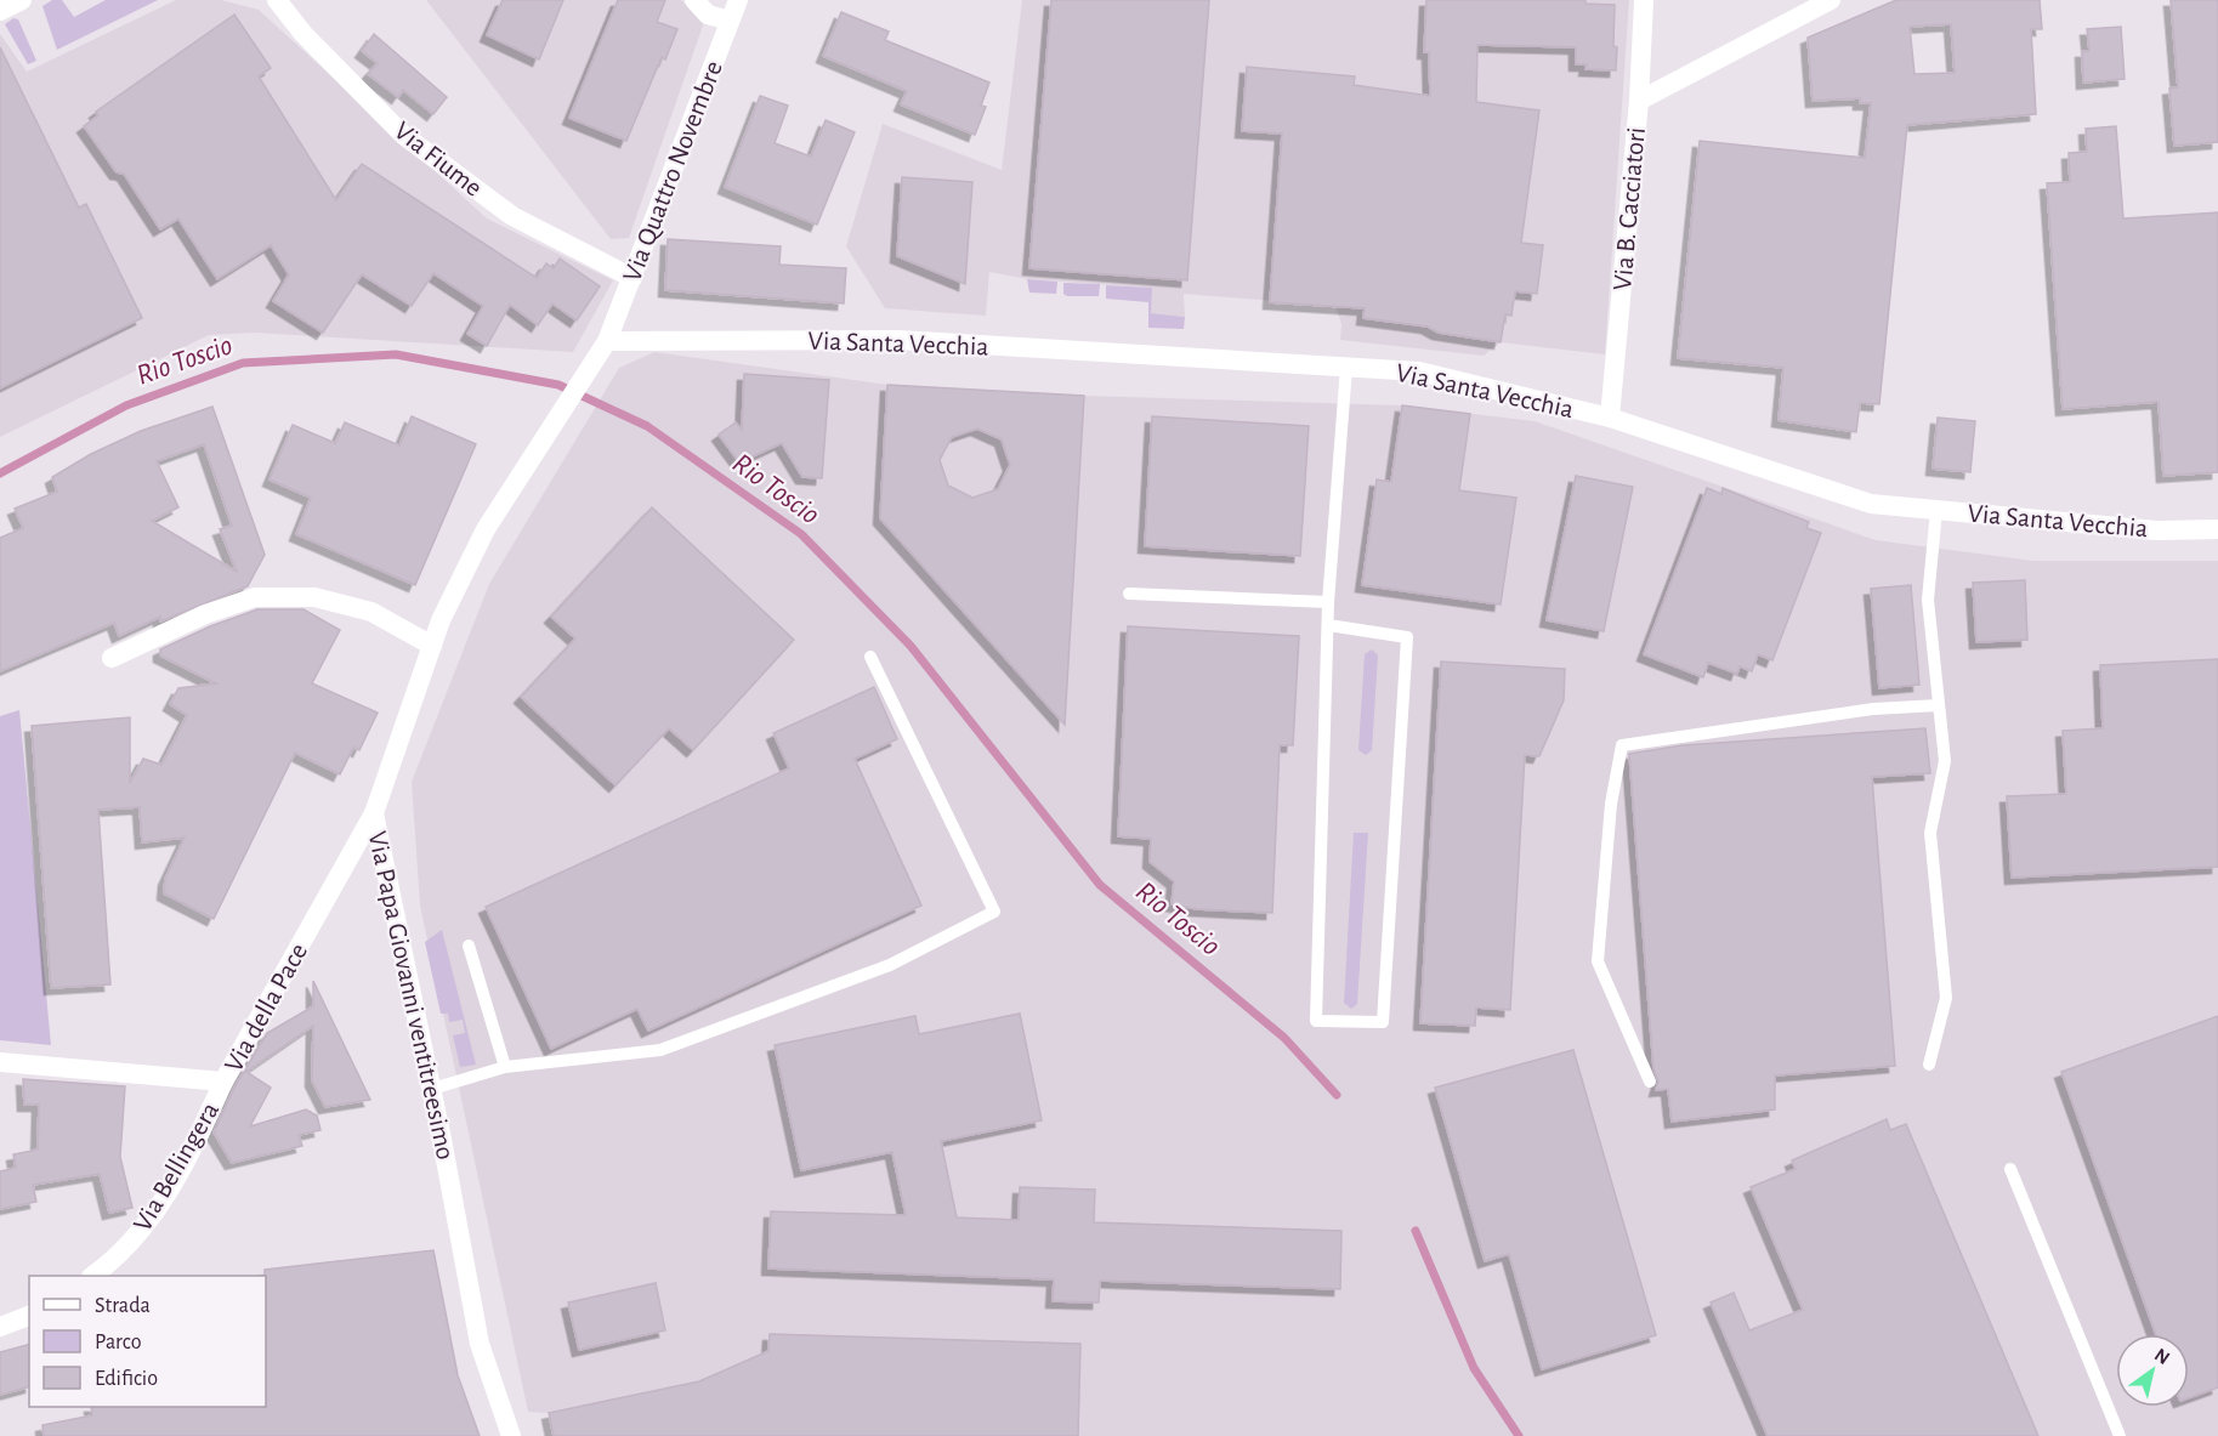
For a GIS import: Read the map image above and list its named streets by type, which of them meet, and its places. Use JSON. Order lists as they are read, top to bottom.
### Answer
{
  "streets": {
    "street": [
      "Via Fiume",
      "Via Quattro Novembre",
      "Via B. Cacciatori",
      "Via Santa Vecchia",
      "Via Papa Giovanni ventitreesimo",
      "Via della Pace",
      "Via Bellingera"
    ]
  },
  "crossings": [
    ["Via Fiume", "Via Quattro Novembre"],
    ["Via Quattro Novembre", "Via Santa Vecchia"],
    ["Via Quattro Novembre", "Via Papa Giovanni ventitreesimo"],
    ["Via B. Cacciatori", "Via Santa Vecchia"],
    ["Via Santa Vecchia", "Via Papa Giovanni ventitreesimo"],
    ["Via Papa Giovanni ventitreesimo", "Via della Pace"],
    ["Via della Pace", "Via Bellingera"]
  ],
  "water": ["Rio Toscio"],
  "legend": ["Strada", "Parco", "Edificio"],
  "north": "top right"
}
